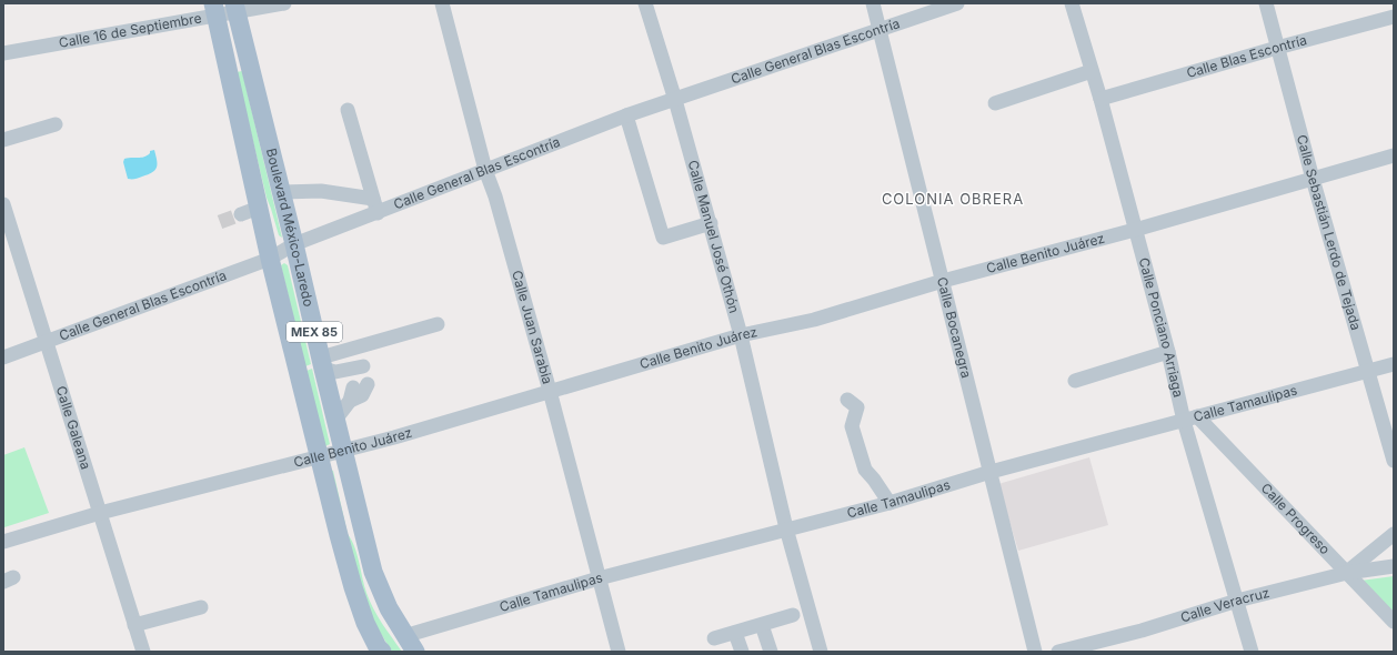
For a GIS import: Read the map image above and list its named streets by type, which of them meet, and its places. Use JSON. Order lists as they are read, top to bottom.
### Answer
{
  "streets": {
    "main road": ["Boulevard México-Laredo", "MEX 85"],
    "street": [
      "Calle 16 de Septiembre",
      "Calle General Blas Escontría",
      "Calle Blas Escontría",
      "Calle Sebastián Lerdo de Tejada",
      "Calle Manuel José Othón",
      "Calle Benito Juárez",
      "Calle Juan Sarabia",
      "Calle Bocanegra",
      "Calle Ponciano Arriaga",
      "Calle Tamaulipas",
      "Calle Galeana",
      "Calle Progreso",
      "Calle Veracruz"
    ]
  },
  "crossings": [
    ["Calle 16 de Septiembre", "Boulevard México-Laredo"],
    ["Calle General Blas Escontría", "Boulevard México-Laredo"],
    ["Calle General Blas Escontría", "Calle Manuel José Othón"],
    ["Calle General Blas Escontría", "Calle Juan Sarabia"],
    ["Calle General Blas Escontría", "Calle Bocanegra"],
    ["Calle General Blas Escontría", "Calle Galeana"],
    ["Calle Blas Escontría", "Calle Sebastián Lerdo de Tejada"],
    ["Calle Blas Escontría", "Calle Ponciano Arriaga"],
    ["Boulevard México-Laredo", "Calle Benito Juárez"],
    ["Boulevard México-Laredo", "Calle Tamaulipas"],
    ["Calle Sebastián Lerdo de Tejada", "Calle Benito Juárez"],
    ["Calle Sebastián Lerdo de Tejada", "Calle Tamaulipas"],
    ["Calle Manuel José Othón", "Calle Benito Juárez"],
    ["Calle Manuel José Othón", "Calle Tamaulipas"],
    ["Calle Benito Juárez", "Calle Juan Sarabia"],
    ["Calle Benito Juárez", "Calle Bocanegra"],
    ["Calle Benito Juárez", "Calle Ponciano Arriaga"],
    ["Calle Benito Juárez", "Calle Galeana"],
    ["Calle Juan Sarabia", "Calle Tamaulipas"],
    ["Calle Bocanegra", "Calle Tamaulipas"],
    ["Calle Ponciano Arriaga", "Calle Tamaulipas"],
    ["Calle Ponciano Arriaga", "Calle Progreso"],
    ["Calle Ponciano Arriaga", "Calle Veracruz"],
    ["Calle Tamaulipas", "Calle Progreso"],
    ["Calle Progreso", "Calle Veracruz"]
  ],
  "districts": ["COLONIA OBRERA"]
}
